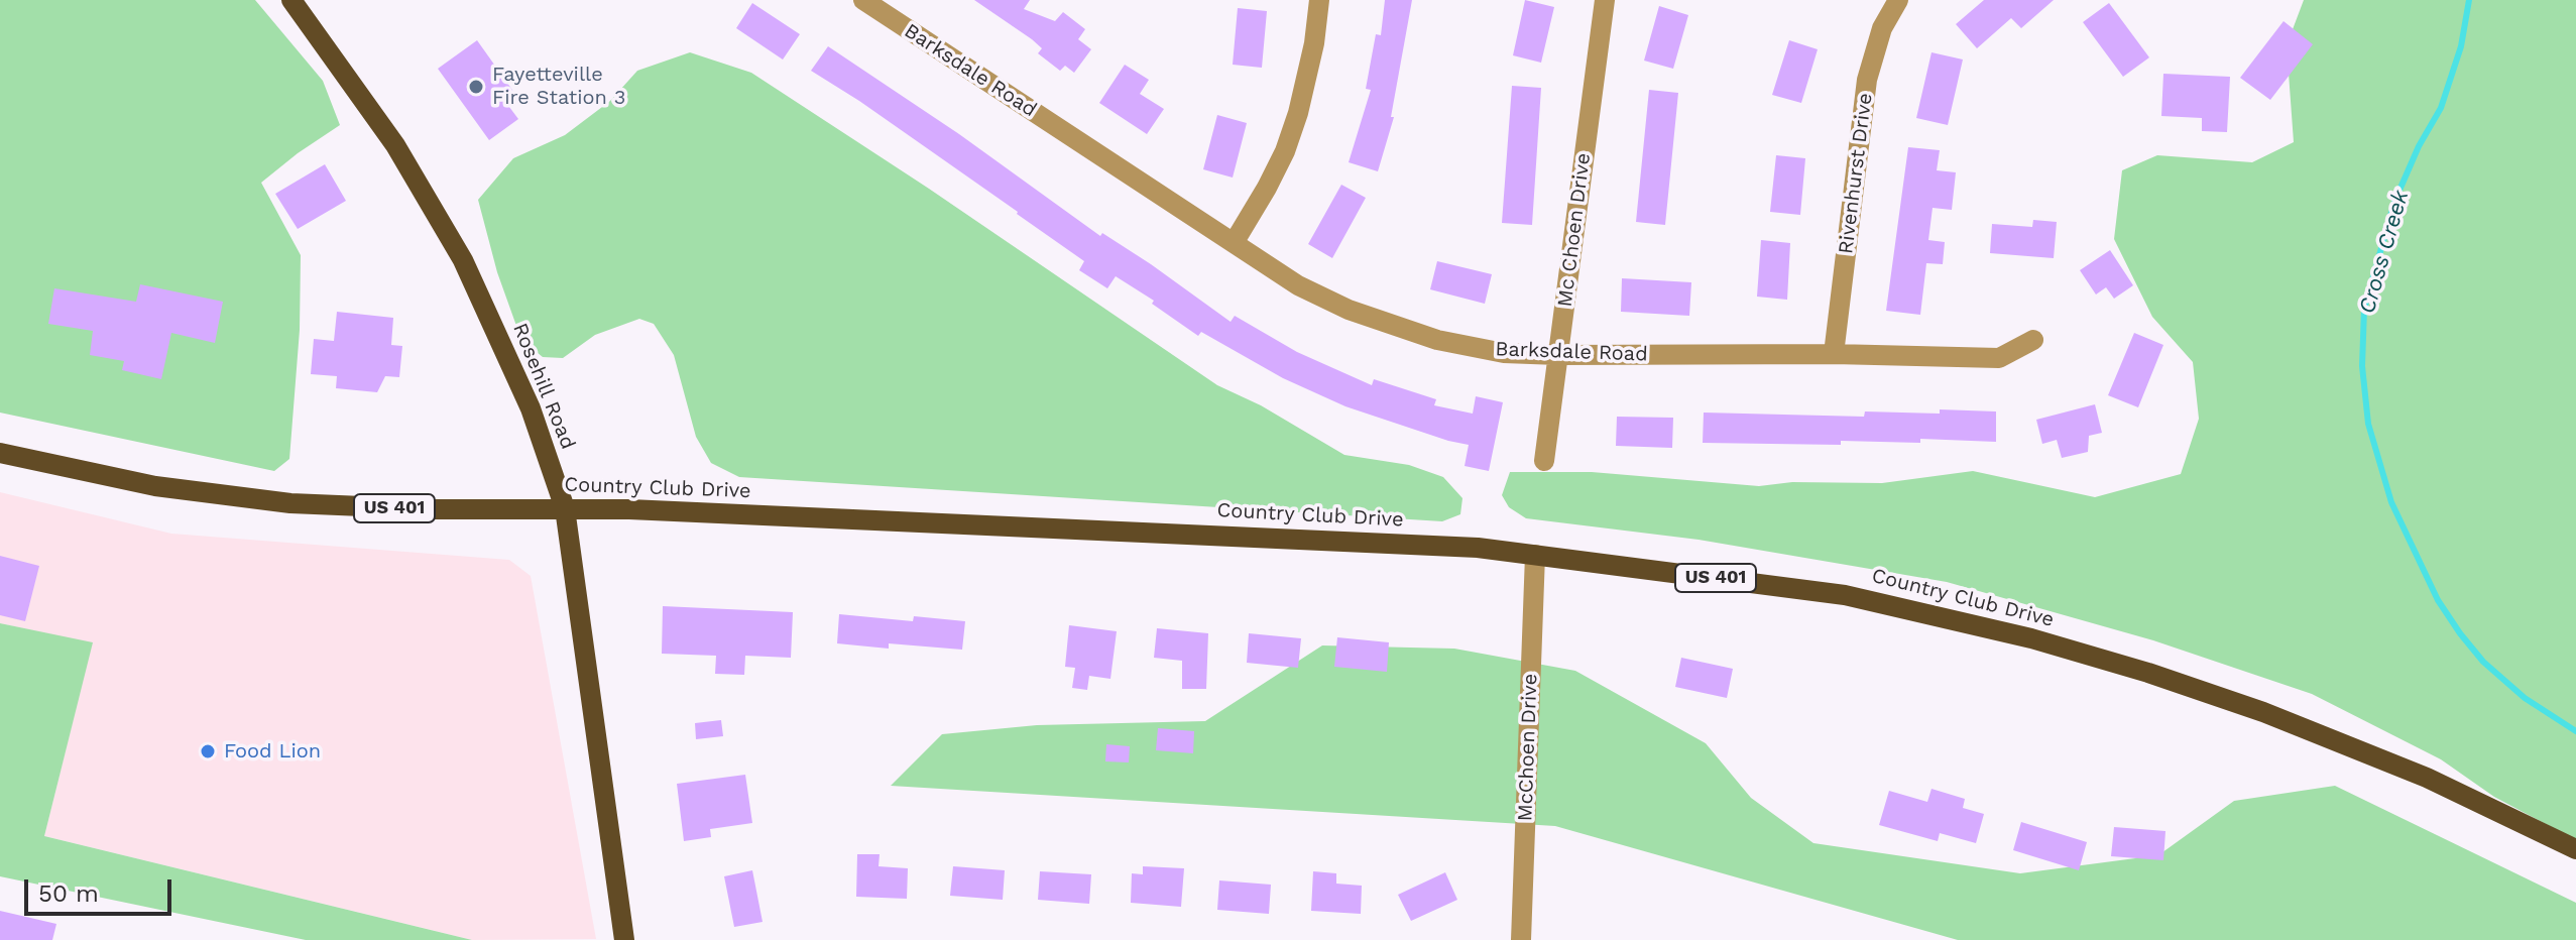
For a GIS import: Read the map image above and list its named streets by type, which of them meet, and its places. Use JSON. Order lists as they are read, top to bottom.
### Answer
{
  "streets": {
    "main road": ["Rosehill Road", "Country Club Drive", "US 401"],
    "street": [
      "Barksdale Road",
      "Rivenhurst Drive",
      "Mc Choen Drive",
      "McChoen Drive"
    ]
  },
  "crossings": [
    ["Barksdale Road", "Rivenhurst Drive"],
    ["Barksdale Road", "Mc Choen Drive"],
    ["Rosehill Road", "Country Club Drive"],
    ["Country Club Drive", "McChoen Drive"]
  ],
  "water": ["Cross Creek"],
  "places": ["Fayetteville Fire Station 3", "Food Lion"],
  "scale_bar": "50 m"
}
